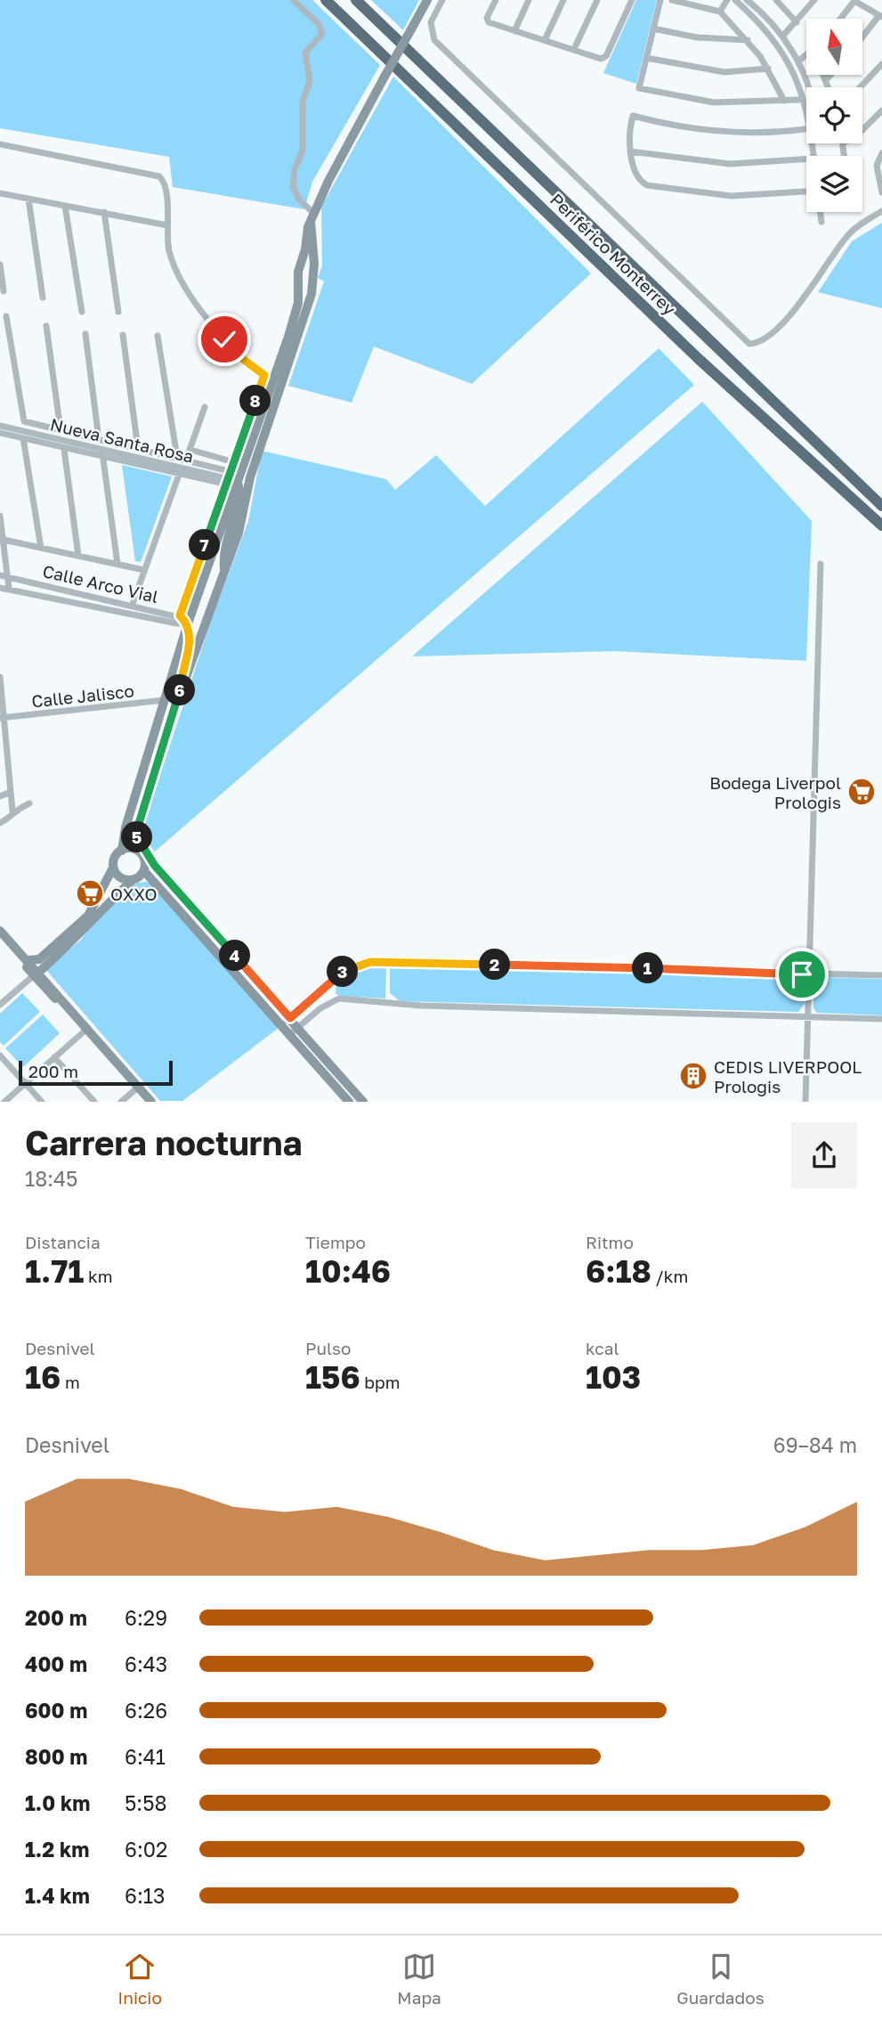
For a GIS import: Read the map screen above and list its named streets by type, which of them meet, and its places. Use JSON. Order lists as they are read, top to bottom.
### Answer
{
  "streets": {
    "highway": ["Periférico Monterrey"],
    "street": ["Nueva Santa Rosa", "Calle Arco Vial", "Calle Jalisco"]
  },
  "places": {
    "supermarket": ["Bodega Liverpol Prologis", "OXXO"],
    "building": ["CEDIS LIVERPOOL Prologis"]
  },
  "scale_bar": "200 m",
  "north": "top",
  "page": {
    "pins": [
      "8",
      "7",
      "6",
      "5",
      "4",
      "2",
      "1",
      "3"
    ],
    "scale": "200 m",
    "heading": ["Carrera nocturna", "18:45"],
    "stats": [
      ["Distancia", "1.71 km"],
      ["Tiempo", "10:46"],
      ["Ritmo", "6:18 /km"],
      ["Desnivel", "16 m"],
      ["Pulso", "156 bpm"],
      ["kcal", "103"]
    ],
    "chart": ["Desnivel", "69–84 m"],
    "list": [
      {
        "name": "200 m",
        "note": "6:29"
      },
      {
        "name": "400 m",
        "note": "6:43"
      },
      {
        "name": "600 m",
        "note": "6:26"
      },
      {
        "name": "800 m",
        "note": "6:41"
      },
      {
        "name": "1.0 km",
        "note": "5:58"
      },
      {
        "name": "1.2 km",
        "note": "6:02"
      },
      {
        "name": "1.4 km",
        "note": "6:13"
      }
    ],
    "tabs": ["Inicio", "Mapa", "Guardados"]
  }
}
